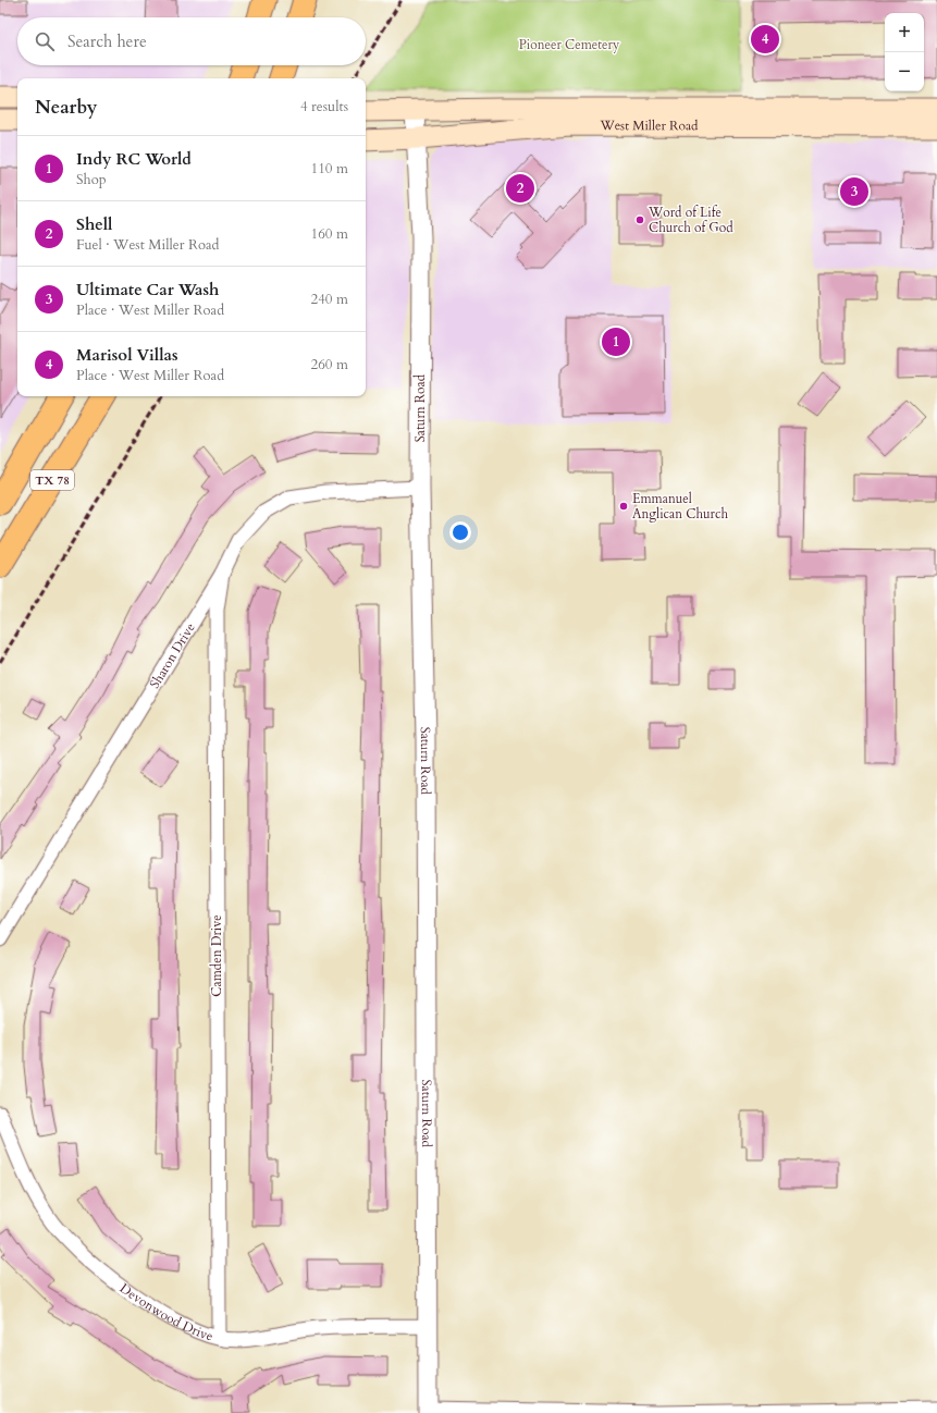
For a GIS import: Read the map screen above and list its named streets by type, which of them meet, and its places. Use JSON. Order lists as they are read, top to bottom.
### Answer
{
  "streets": {
    "main road": ["West Miller Road", "TX 78"],
    "street": [
      "Saturn Road",
      "Sharon Drive",
      "Camden Drive",
      "Devonwood Drive"
    ]
  },
  "crossings": [
    ["West Miller Road", "Saturn Road"],
    ["Saturn Road", "Sharon Drive"],
    ["Saturn Road", "Devonwood Drive"],
    ["Sharon Drive", "Camden Drive"],
    ["Camden Drive", "Devonwood Drive"]
  ],
  "parks": ["Pioneer Cemetery"],
  "places": ["Word of Life Church of God", "Emmanuel Anglican Church"],
  "page": {
    "map_buttons": ["+", "−"],
    "search": "Search here",
    "pins": [
      "4",
      "2",
      "3",
      "1"
    ],
    "heading": ["Nearby", "4 results"],
    "list": [
      {
        "mark": "1",
        "name": "Indy RC World",
        "note": "Shop",
        "value": "110 m"
      },
      {
        "mark": "2",
        "name": "Shell",
        "note": "Fuel · West Miller Road",
        "value": "160 m"
      },
      {
        "mark": "3",
        "name": "Ultimate Car Wash",
        "note": "Place · West Miller Road",
        "value": "240 m"
      },
      {
        "mark": "4",
        "name": "Marisol Villas",
        "note": "Place · West Miller Road",
        "value": "260 m"
      }
    ]
  }
}
